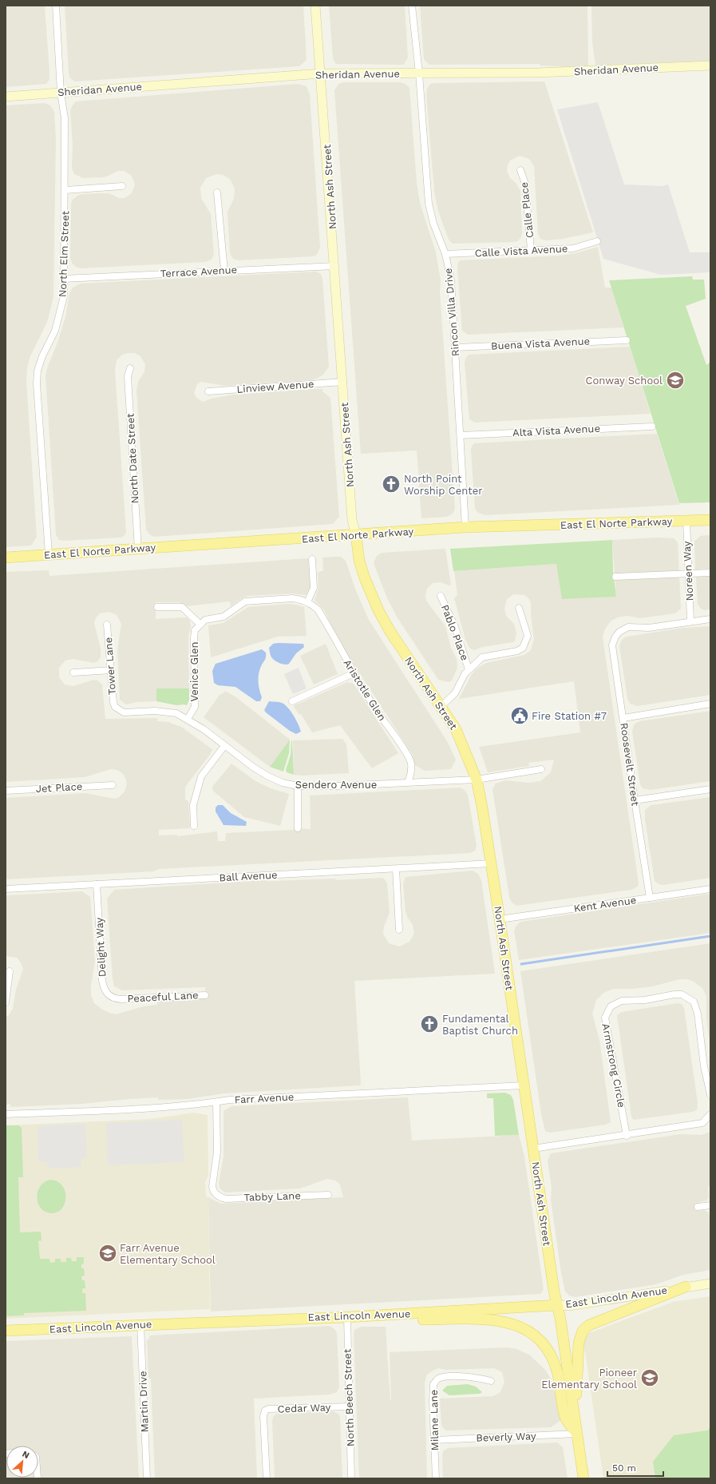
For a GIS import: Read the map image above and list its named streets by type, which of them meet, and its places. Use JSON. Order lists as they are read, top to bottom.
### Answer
{
  "streets": {
    "main road": ["North Ash Street", "East El Norte Parkway", "East Lincoln Avenue"],
    "street": [
      "Sheridan Avenue",
      "Calle Place",
      "Calle Vista Avenue",
      "North Elm Street",
      "Terrace Avenue",
      "Rincon Villa Drive",
      "Buena Vista Avenue",
      "Linview Avenue",
      "Alta Vista Avenue",
      "North Date Street",
      "Noreen Way",
      "Pablo Place",
      "Tower Lane",
      "Venice Glen",
      "Aristotle Glen",
      "Roosevelt Street",
      "Sendero Avenue",
      "Jet Place",
      "Ball Avenue",
      "Kent Avenue",
      "Delight Way",
      "Peaceful Lane",
      "Armstrong Circle",
      "Farr Avenue",
      "Tabby Lane",
      "North Beech Street",
      "Martin Drive",
      "Cedar Way",
      "Milane Lane",
      "Beverly Way"
    ]
  },
  "crossings": [
    ["Sheridan Avenue", "North Ash Street"],
    ["Sheridan Avenue", "North Elm Street"],
    ["Sheridan Avenue", "Rincon Villa Drive"],
    ["North Ash Street", "Terrace Avenue"],
    ["North Ash Street", "Linview Avenue"],
    ["North Ash Street", "East El Norte Parkway"],
    ["North Ash Street", "Sendero Avenue"],
    ["North Ash Street", "Ball Avenue"],
    ["North Ash Street", "Kent Avenue"],
    ["North Ash Street", "Farr Avenue"],
    ["North Ash Street", "East Lincoln Avenue"],
    ["North Ash Street", "Beverly Way"],
    ["Calle Place", "Calle Vista Avenue"],
    ["Calle Vista Avenue", "Rincon Villa Drive"],
    ["North Elm Street", "Terrace Avenue"],
    ["North Elm Street", "East El Norte Parkway"],
    ["Rincon Villa Drive", "Buena Vista Avenue"],
    ["Rincon Villa Drive", "Alta Vista Avenue"],
    ["Rincon Villa Drive", "East El Norte Parkway"],
    ["North Date Street", "East El Norte Parkway"],
    ["East El Norte Parkway", "Noreen Way"],
    ["Noreen Way", "Roosevelt Street"],
    ["Tower Lane", "Sendero Avenue"],
    ["Venice Glen", "Sendero Avenue"],
    ["Aristotle Glen", "Sendero Avenue"],
    ["Roosevelt Street", "Kent Avenue"],
    ["Ball Avenue", "Delight Way"],
    ["Delight Way", "Peaceful Lane"],
    ["Farr Avenue", "Tabby Lane"],
    ["East Lincoln Avenue", "North Beech Street"],
    ["East Lincoln Avenue", "Martin Drive"],
    ["North Beech Street", "Cedar Way"],
    ["Milane Lane", "Beverly Way"]
  ],
  "places": {
    "school or university": ["Conway School", "Farr Avenue Elementary School", "Pioneer Elementary School"],
    "church": ["North Point Worship Center", "Fundamental Baptist Church"],
    "public building": ["Fire Station #7"]
  },
  "scale_bar": "50 m",
  "north": "top right"
}
